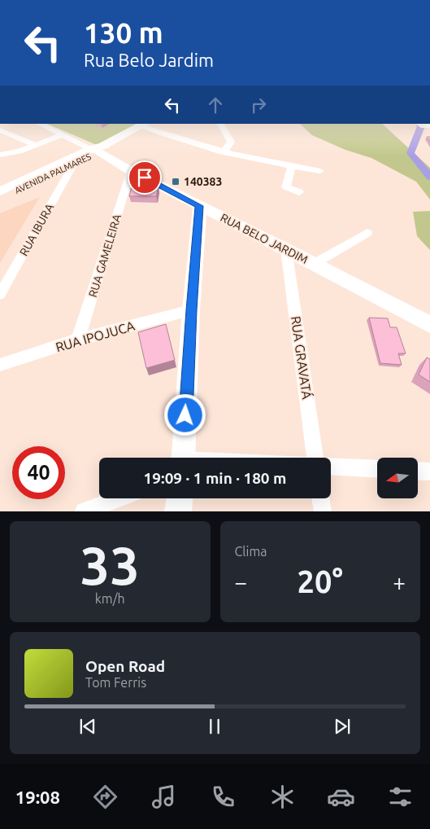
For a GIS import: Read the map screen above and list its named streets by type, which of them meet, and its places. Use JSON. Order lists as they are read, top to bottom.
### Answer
{
  "streets": {
    "street": [
      "AVENIDA PALMARES",
      "RUA IBURA",
      "RUA BELO JARDIM",
      "RUA GAMELEIRA",
      "RUA IPOJUCA",
      "RUA GRAVATÁ"
    ]
  },
  "crossings": [
    ["AVENIDA PALMARES", "RUA IBURA"],
    ["AVENIDA PALMARES", "RUA BELO JARDIM"],
    ["RUA BELO JARDIM", "RUA GAMELEIRA"],
    ["RUA BELO JARDIM", "RUA GRAVATÁ"],
    ["RUA GAMELEIRA", "RUA IPOJUCA"]
  ],
  "places": {
    "transit": ["140383"]
  },
  "north": "left",
  "page": {
    "turn": ["130 m", "Rua Belo Jardim"],
    "limit": "40",
    "trip": "19:09 · 1 min · 180 m",
    "tile": [
      ["33", "km/h"],
      "Clima"
    ],
    "heat": ["−", "20°", "+"],
    "song": ["Open Road", "Tom Ferris"],
    "tabs": "19:08"
  }
}
